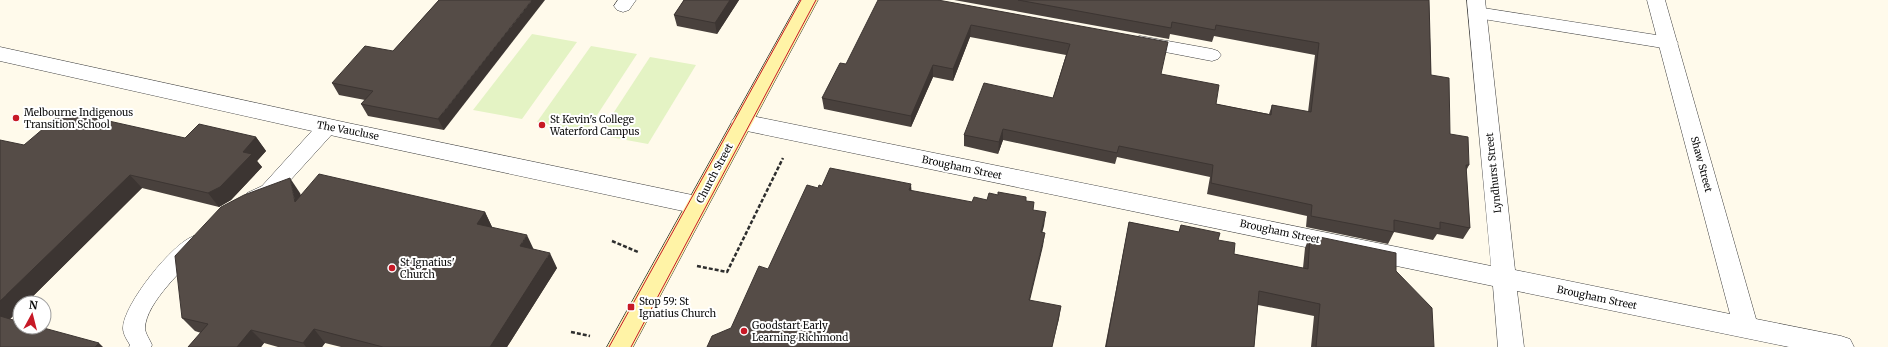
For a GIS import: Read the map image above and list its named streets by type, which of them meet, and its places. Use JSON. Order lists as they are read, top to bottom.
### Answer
{
  "streets": {
    "main road": ["Church Street"],
    "street": [
      "The Vaucluse",
      "Shaw Street",
      "Brougham Street",
      "Lyndhurst Street"
    ]
  },
  "crossings": [
    ["The Vaucluse", "Church Street"],
    ["Shaw Street", "Brougham Street"],
    ["Brougham Street", "Church Street"],
    ["Brougham Street", "Lyndhurst Street"]
  ],
  "places": {
    "other": [
      "Melbourne Indigenous Transition School",
      "St Kevin's College Waterford Campus",
      "St Ignatius' Church",
      "Goodstart Early Learning Richmond"
    ],
    "transit": ["Stop 59: St Ignatius Church"]
  },
  "north": "top"
}
